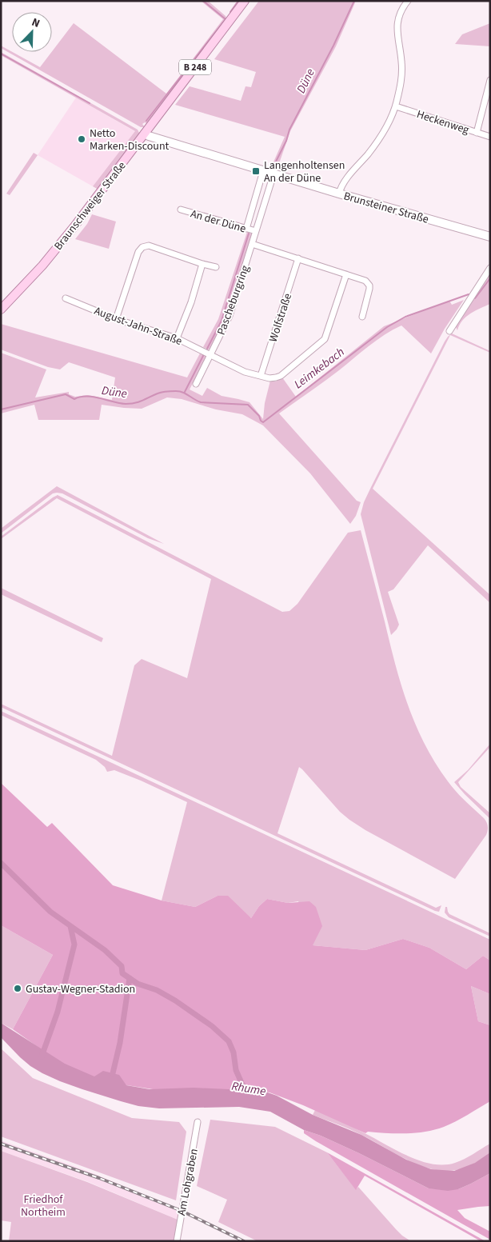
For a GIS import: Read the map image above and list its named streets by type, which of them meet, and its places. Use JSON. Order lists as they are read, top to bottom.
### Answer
{
  "streets": {
    "main road": ["B 248", "Braunschweiger Straße"],
    "street": [
      "Heckenweg",
      "Brunsteiner Straße",
      "An der Düne",
      "Pascheburgring",
      "Wolfstraße",
      "August-Jahn-Straße",
      "Am Lohgraben"
    ]
  },
  "crossings": [
    ["Braunschweiger Straße", "Brunsteiner Straße"],
    ["Brunsteiner Straße", "Pascheburgring"],
    ["An der Düne", "Pascheburgring"],
    ["Pascheburgring", "August-Jahn-Straße"]
  ],
  "water": ["Düne", "Leimkebach", "Rhume"],
  "parks": ["Friedhof Northeim"],
  "places": {
    "other": ["Netto Marken-Discount", "Gustav-Wegner-Stadion"],
    "transit": ["Langenholtensen An der Düne"]
  },
  "north": "top right"
}
